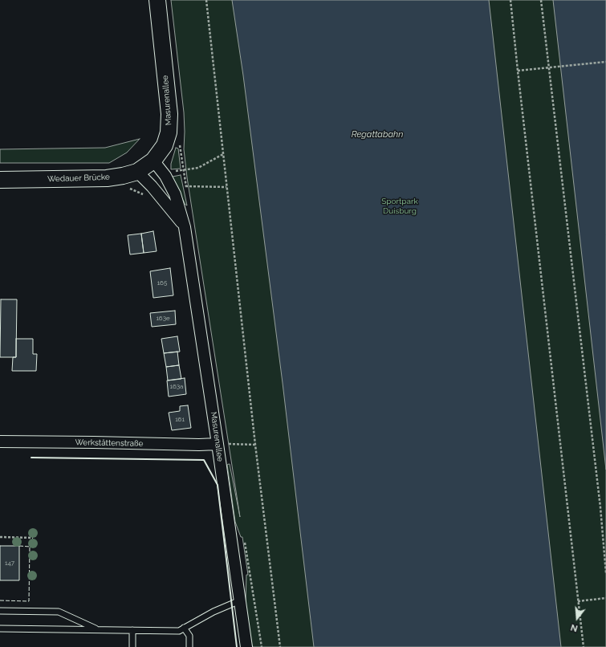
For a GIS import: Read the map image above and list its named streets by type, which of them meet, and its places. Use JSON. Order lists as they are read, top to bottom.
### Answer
{
  "streets": {
    "main road": ["Masurenallee", "Wedauer Brücke"],
    "street": ["Werkstättenstraße"]
  },
  "crossings": [
    ["Masurenallee", "Wedauer Brücke"],
    ["Masurenallee", "Werkstättenstraße"]
  ],
  "water": ["Regattabahn"],
  "parks": ["Sportpark Duisburg"],
  "house_numbers": [
    "165",
    "163e",
    "163a",
    "161",
    "147"
  ],
  "north": "bottom"
}
